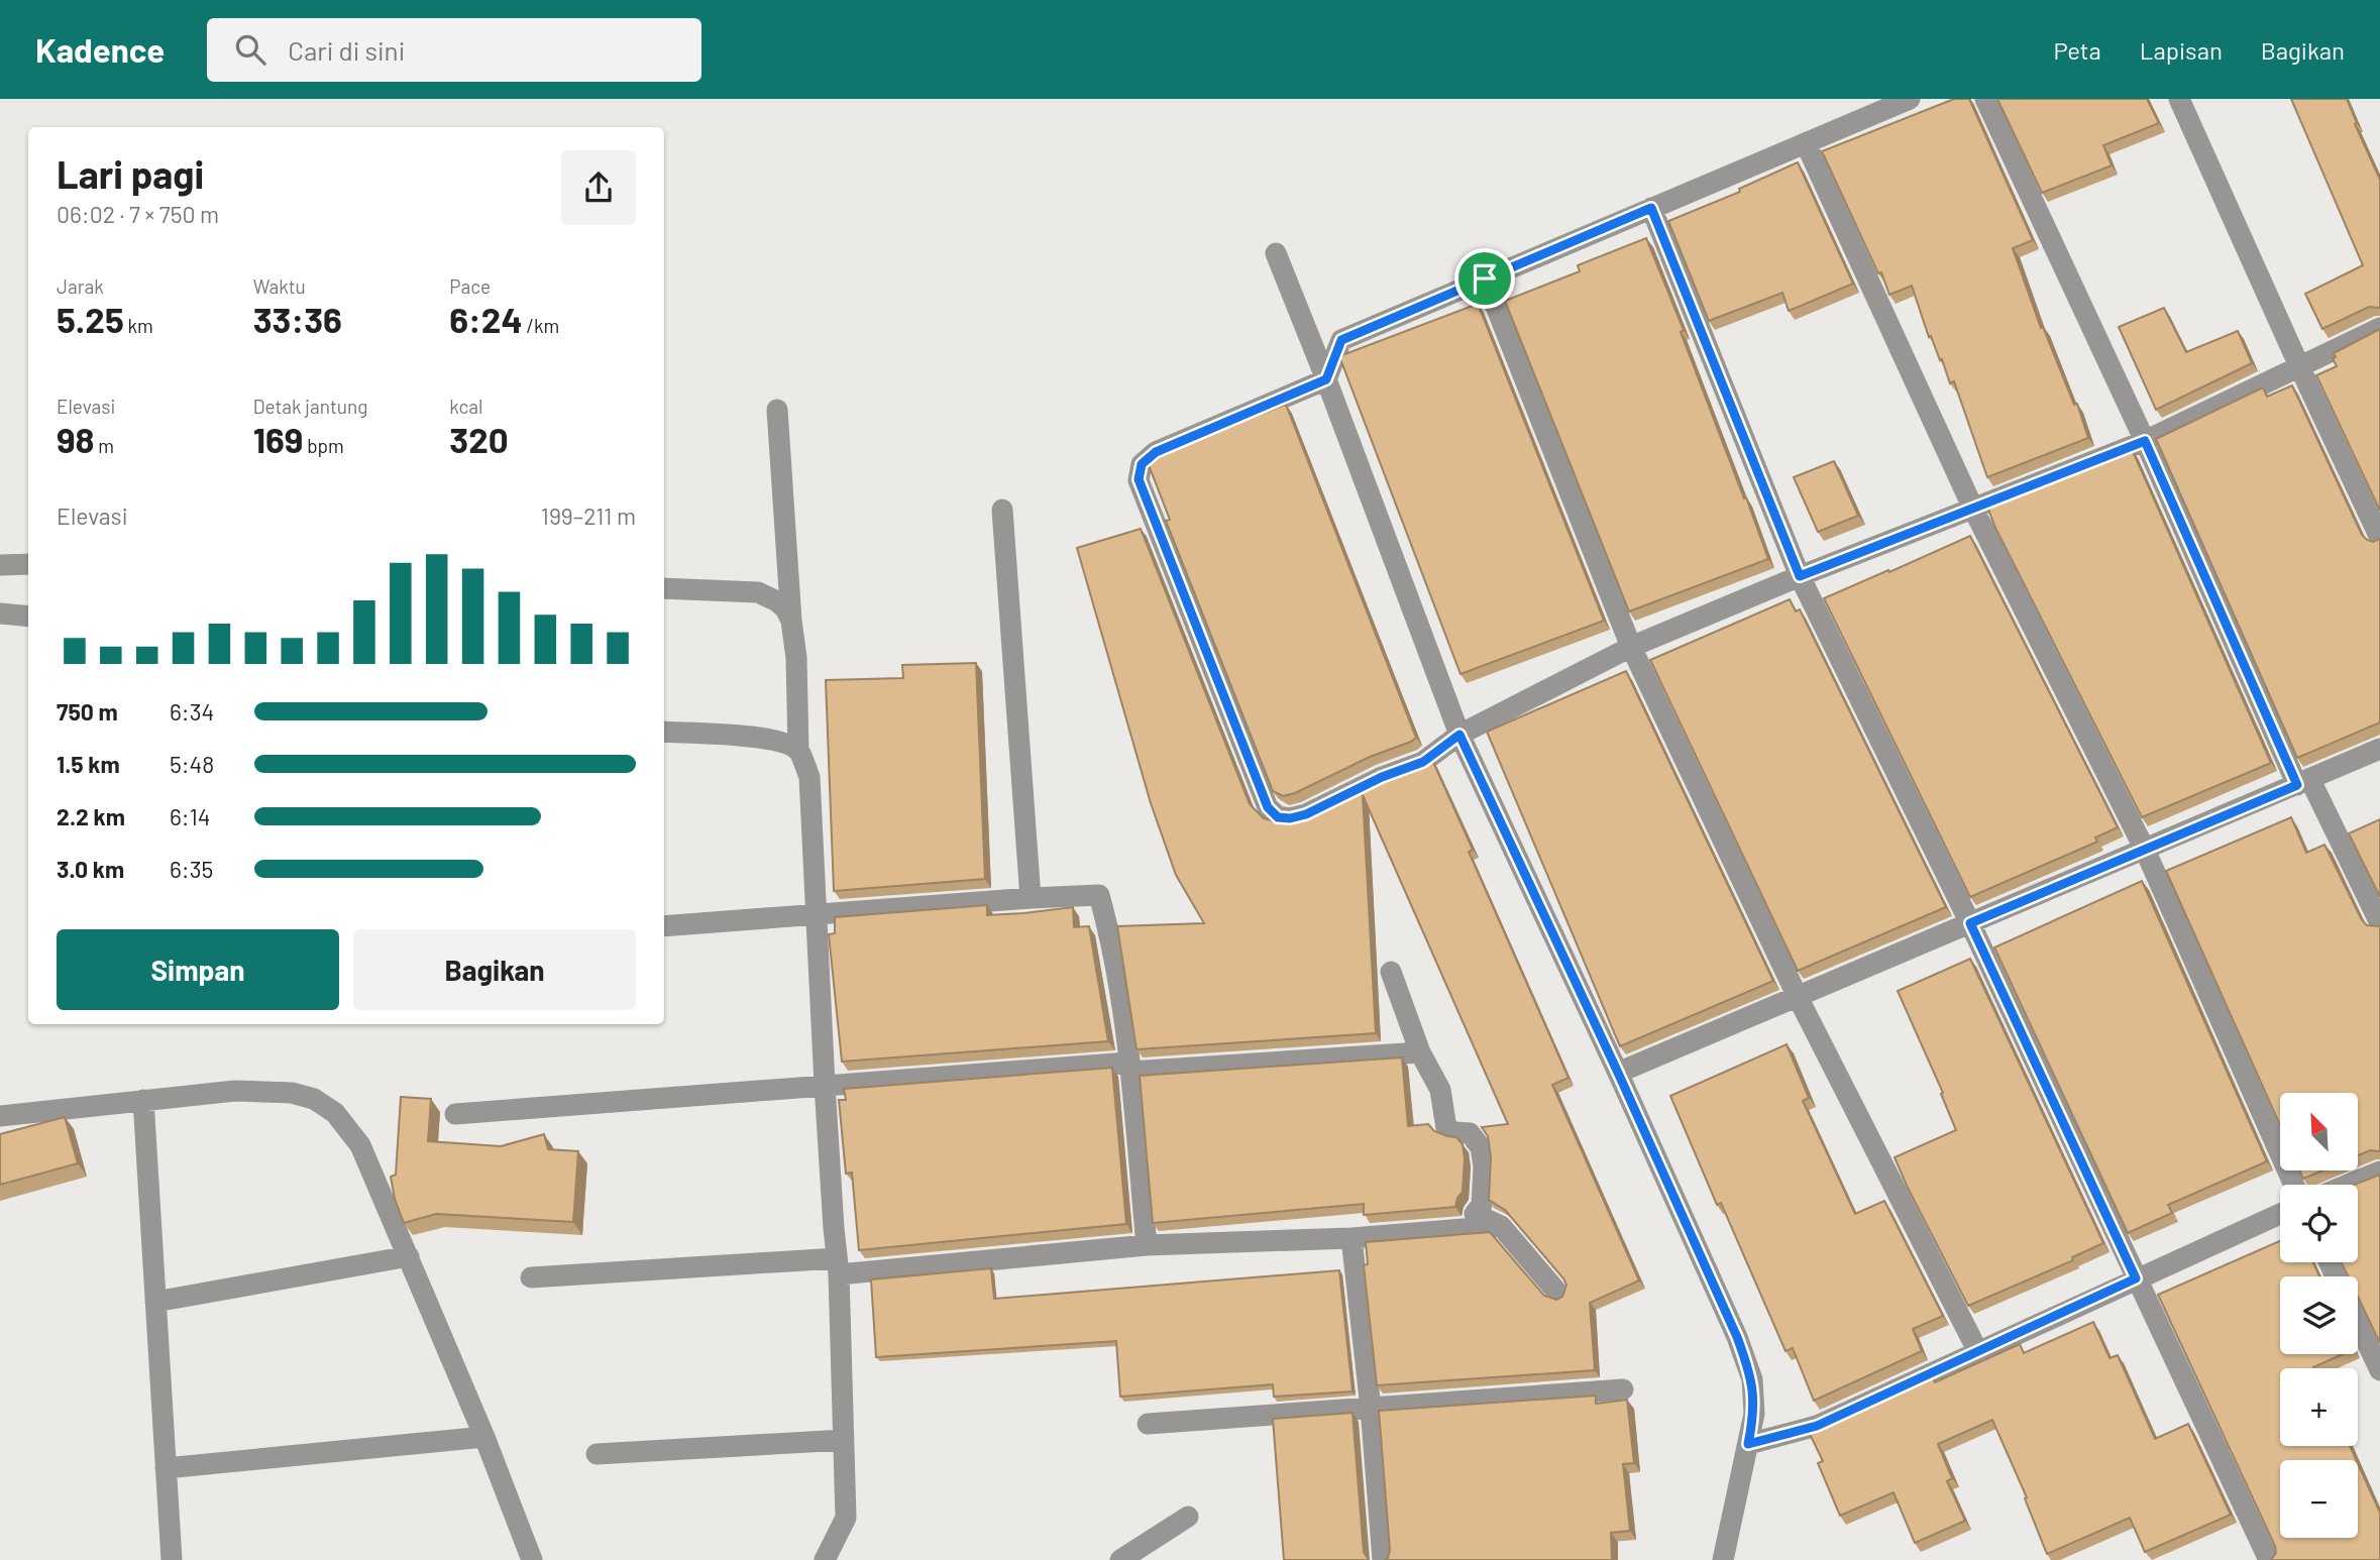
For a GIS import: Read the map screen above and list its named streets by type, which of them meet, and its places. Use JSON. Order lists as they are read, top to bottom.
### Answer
{
  "north": "top left",
  "page": {
    "header": "Kadence",
    "search": "Cari di sini",
    "nav": ["Peta", "Lapisan", "Bagikan"],
    "heading": ["Lari pagi", "06:02 · 7 × 750 m"],
    "stats": [
      ["Jarak", "5.25 km"],
      ["Waktu", "33:36"],
      ["Pace", "6:24 /km"],
      ["Elevasi", "98 m"],
      ["Detak jantung", "169 bpm"],
      ["kcal", "320"]
    ],
    "chart": ["Elevasi", "199–211 m"],
    "list": [
      {
        "name": "750 m",
        "note": "6:34"
      },
      {
        "name": "1.5 km",
        "note": "5:48"
      },
      {
        "name": "2.2 km",
        "note": "6:14"
      },
      {
        "name": "3.0 km",
        "note": "6:35"
      }
    ],
    "buttons": ["Simpan", "Bagikan"],
    "map_buttons": ["+", "−"]
  }
}
